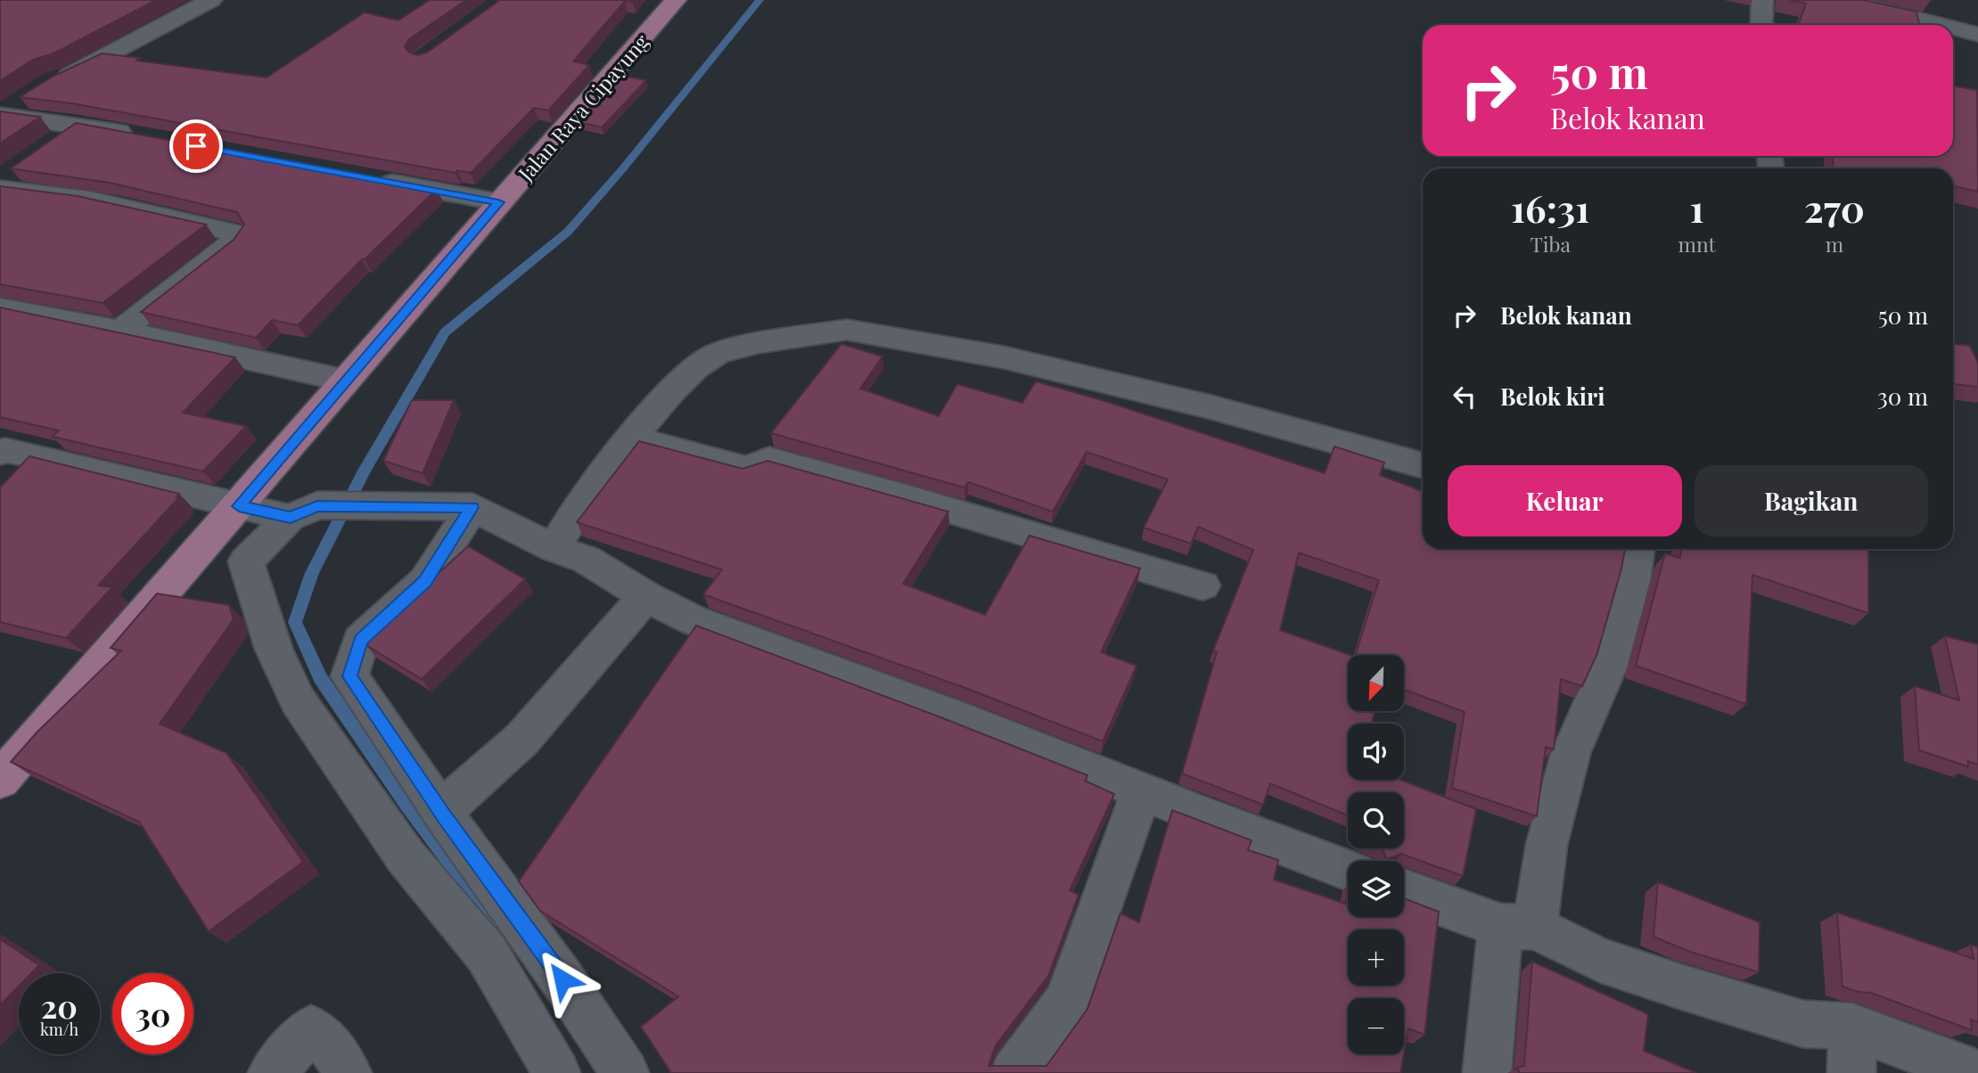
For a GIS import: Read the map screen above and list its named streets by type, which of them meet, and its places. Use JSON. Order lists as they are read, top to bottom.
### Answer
{
  "streets": {
    "main road": ["Jalan Raya Cipayung"]
  },
  "north": "bottom left",
  "page": {
    "turn": ["50 m", "Belok kanan"],
    "eta": [
      "16:31",
      "Tiba",
      "1",
      "mnt",
      "270",
      "m"
    ],
    "list": [
      {
        "name": "Belok kanan",
        "value": "50 m"
      },
      {
        "name": "Belok kiri",
        "value": "30 m"
      }
    ],
    "buttons": ["Keluar", "Bagikan"],
    "map_buttons": ["+", "−"],
    "speed": "20 km/h",
    "limit": "30"
  }
}
